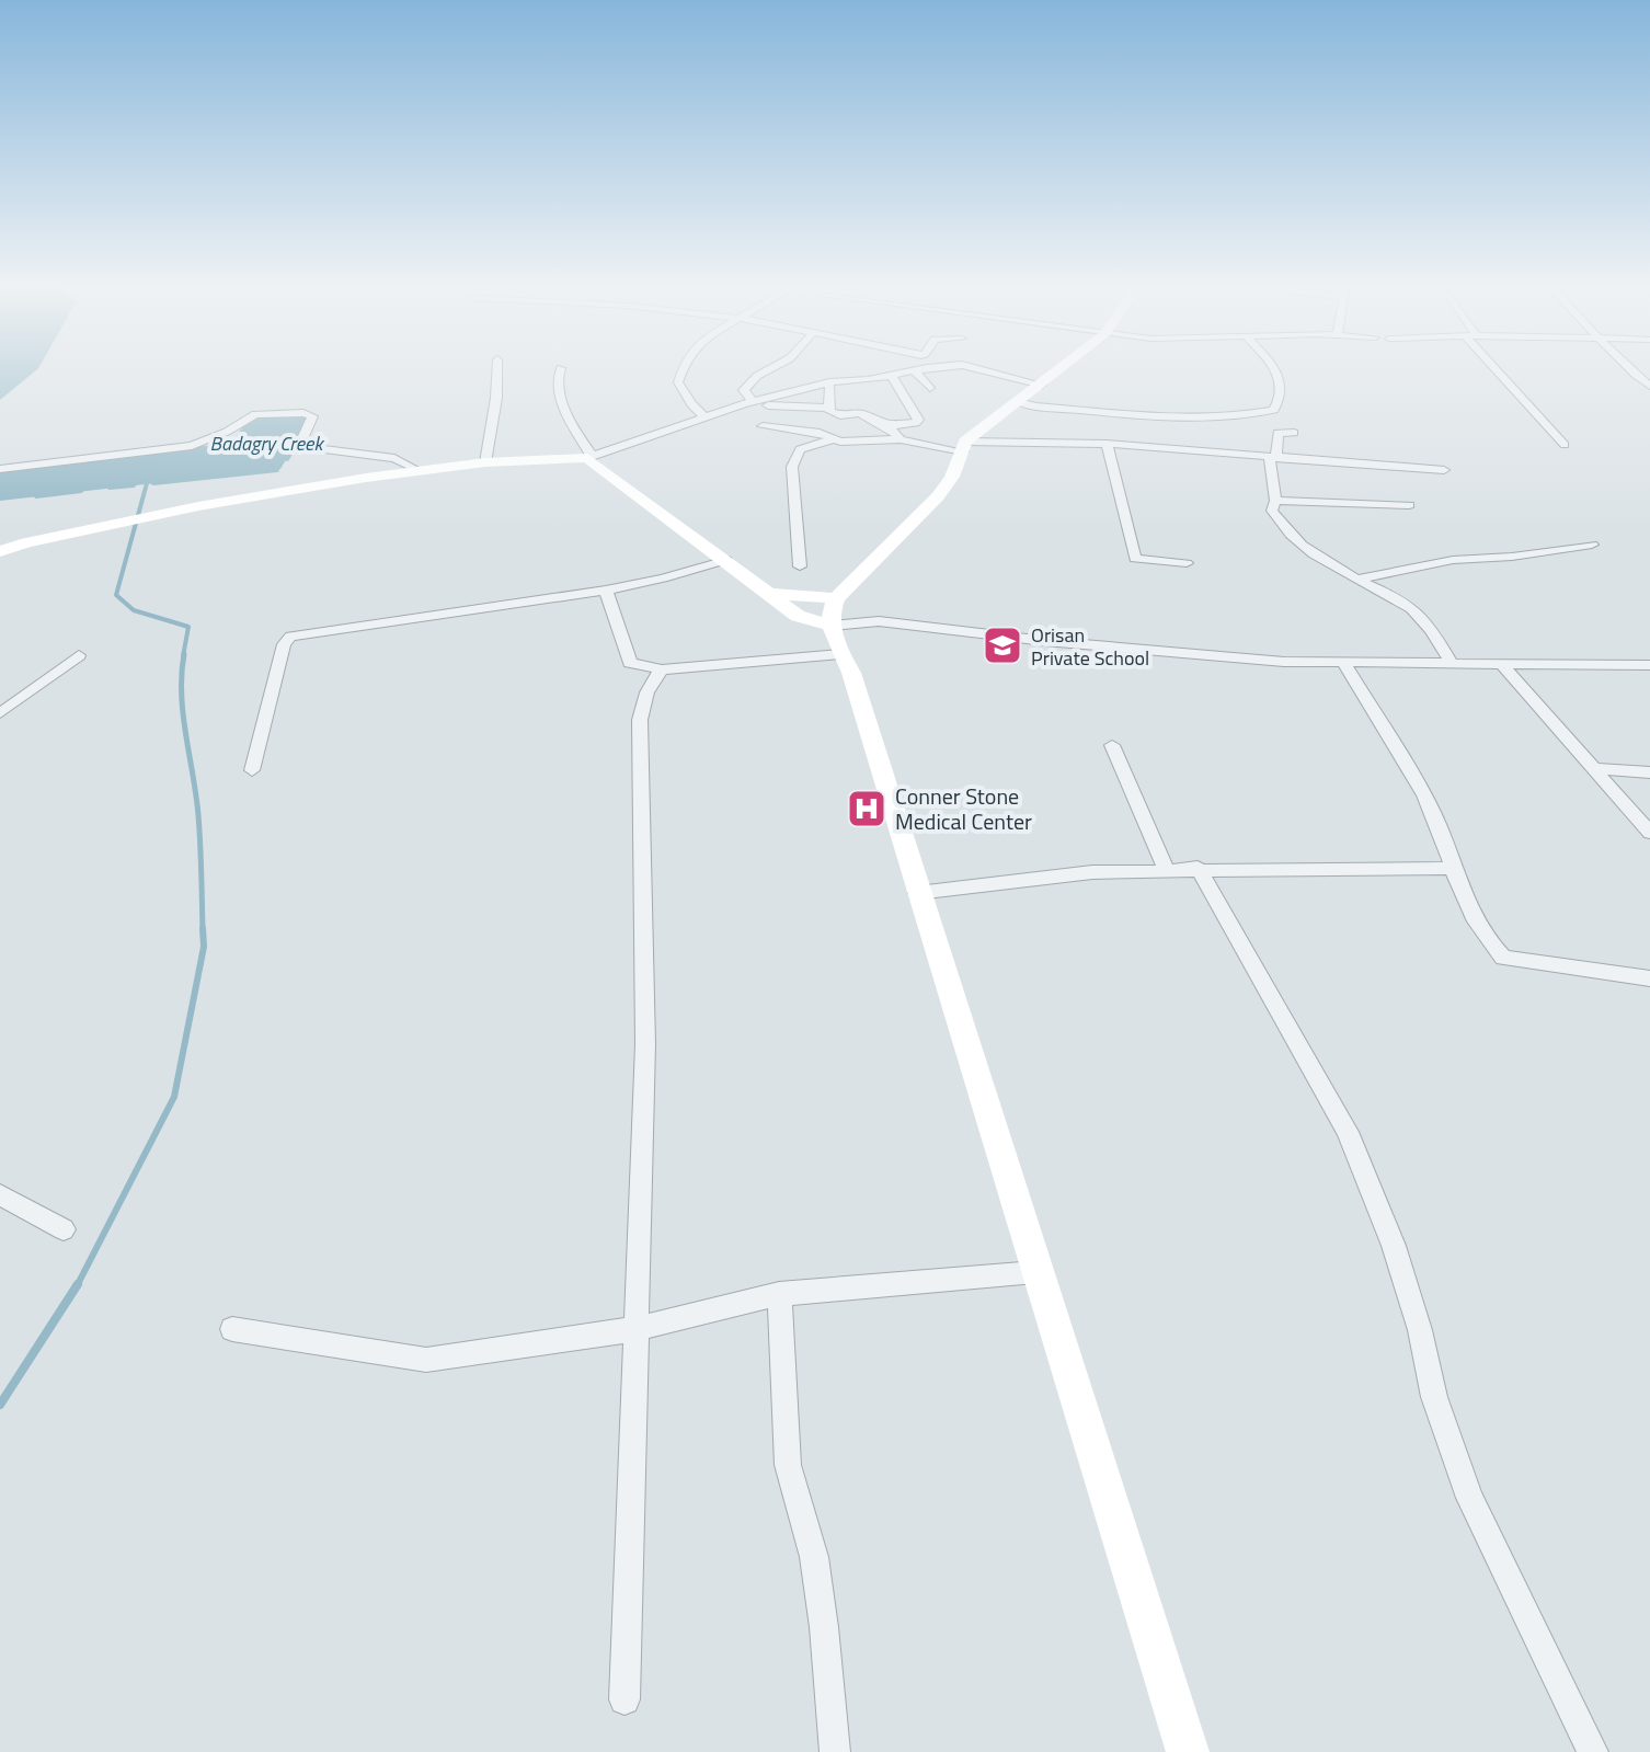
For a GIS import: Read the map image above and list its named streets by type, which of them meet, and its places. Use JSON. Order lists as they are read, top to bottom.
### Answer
{
  "water": ["Badagry Creek"],
  "places": {
    "school or university": ["Orisan Private School"],
    "hospital": ["Conner Stone Medical Center"]
  }
}
